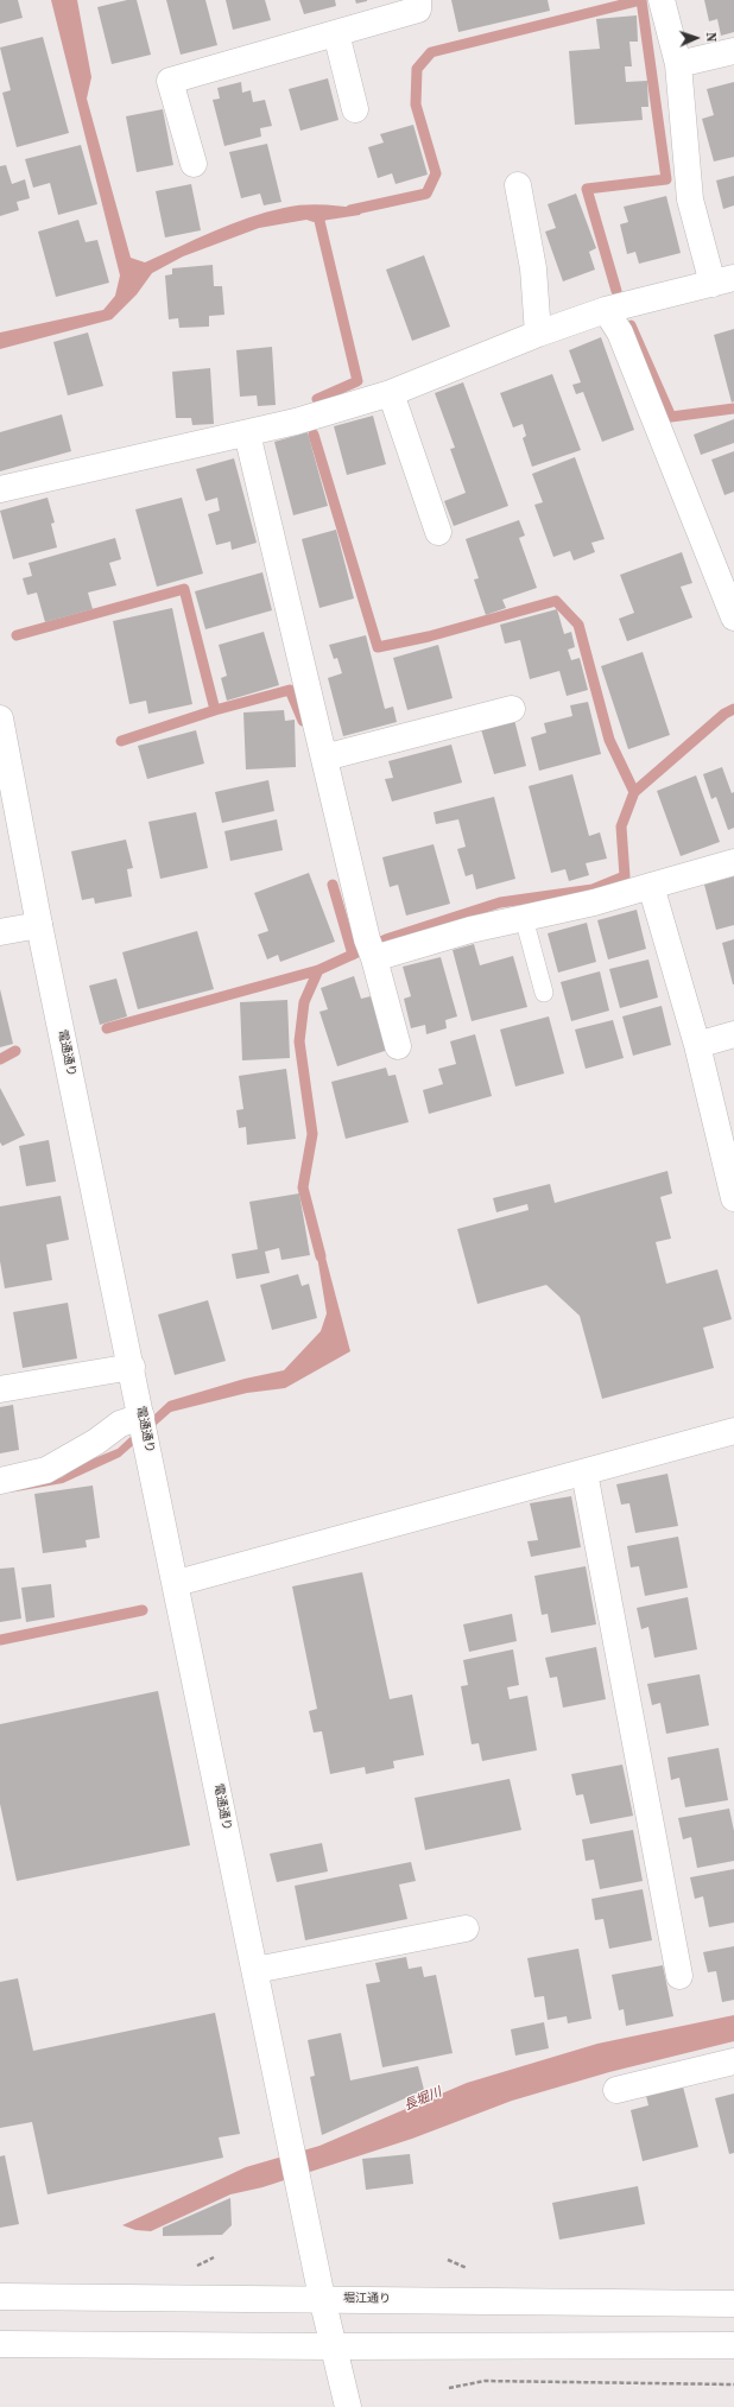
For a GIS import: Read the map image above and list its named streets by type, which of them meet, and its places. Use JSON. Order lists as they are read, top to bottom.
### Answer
{
  "streets": {
    "main road": ["電通通り", "堀江通り"]
  },
  "crossings": [
    ["電通通り", "堀江通り"]
  ],
  "water": ["長堀川"],
  "north": "right"
}
